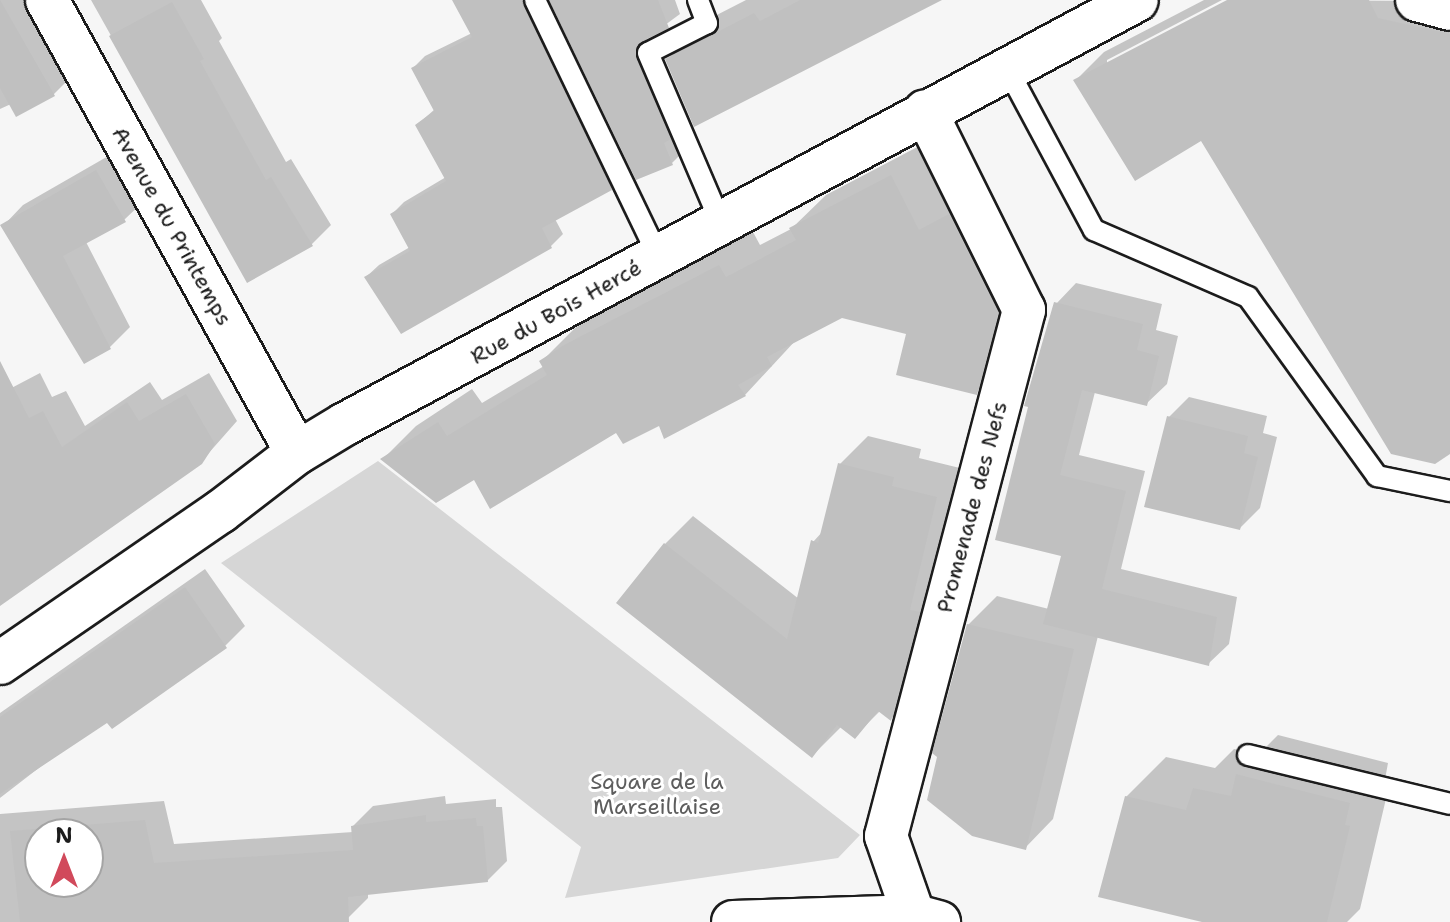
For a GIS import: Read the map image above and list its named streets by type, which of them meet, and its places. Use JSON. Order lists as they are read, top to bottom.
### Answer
{
  "streets": {
    "street": ["Avenue du Printemps", "Rue du Bois Hercé", "Promenade des Nefs"]
  },
  "crossings": [
    ["Avenue du Printemps", "Rue du Bois Hercé"],
    ["Rue du Bois Hercé", "Promenade des Nefs"]
  ],
  "parks": ["Square de la Marseillaise"],
  "north": "top"
}
